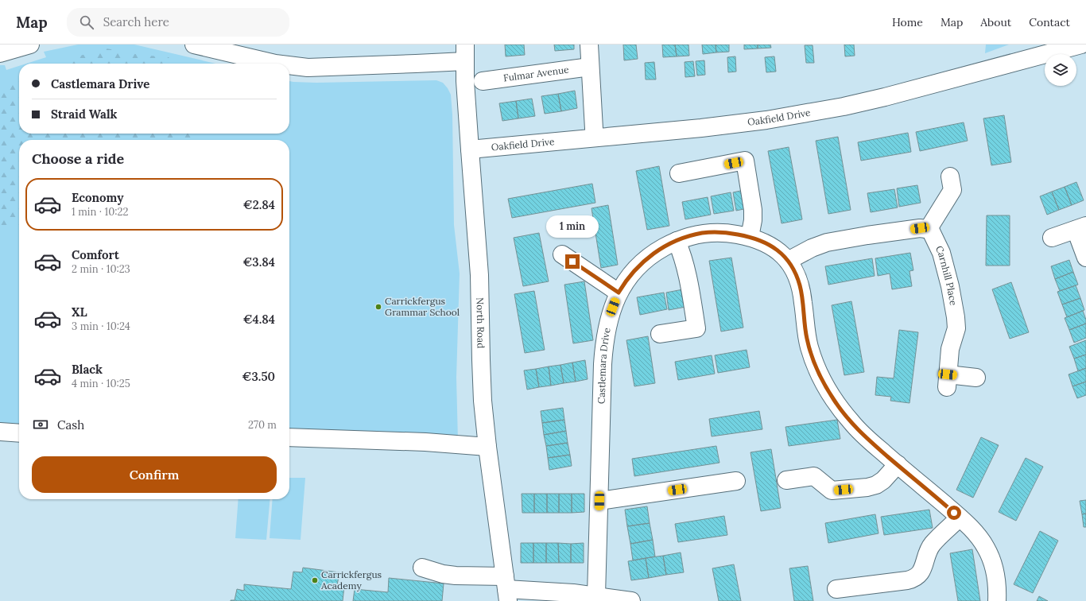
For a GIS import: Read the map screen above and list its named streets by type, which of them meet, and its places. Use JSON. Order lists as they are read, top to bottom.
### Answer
{
  "streets": {
    "street": [
      "Fulmar Avenue",
      "Oakfield Drive",
      "Carnhill Place",
      "North Road",
      "Castlemara Drive"
    ]
  },
  "crossings": [
    ["Oakfield Drive", "North Road"]
  ],
  "places": ["Carrickfergus Grammar School", "Carrickfergus Academy"],
  "page": {
    "header": "Map",
    "search": "Search here",
    "nav": [
      "Home",
      "Map",
      "About",
      "Contact"
    ],
    "banner": ["Castlemara Drive", "Straid Walk"],
    "heading": "Choose a ride",
    "list": [
      {
        "name": "Economy",
        "note": "1 min · 10:22",
        "value": "€2.84"
      },
      {
        "name": "Comfort",
        "note": "2 min · 10:23",
        "value": "€3.84"
      },
      {
        "name": "XL",
        "note": "3 min · 10:24",
        "value": "€4.84"
      },
      {
        "name": "Black",
        "note": "4 min · 10:25",
        "value": "€3.50"
      }
    ],
    "bubble": "1 min",
    "pay": ["Cash", "270 m"],
    "buttons": "Confirm"
  }
}
